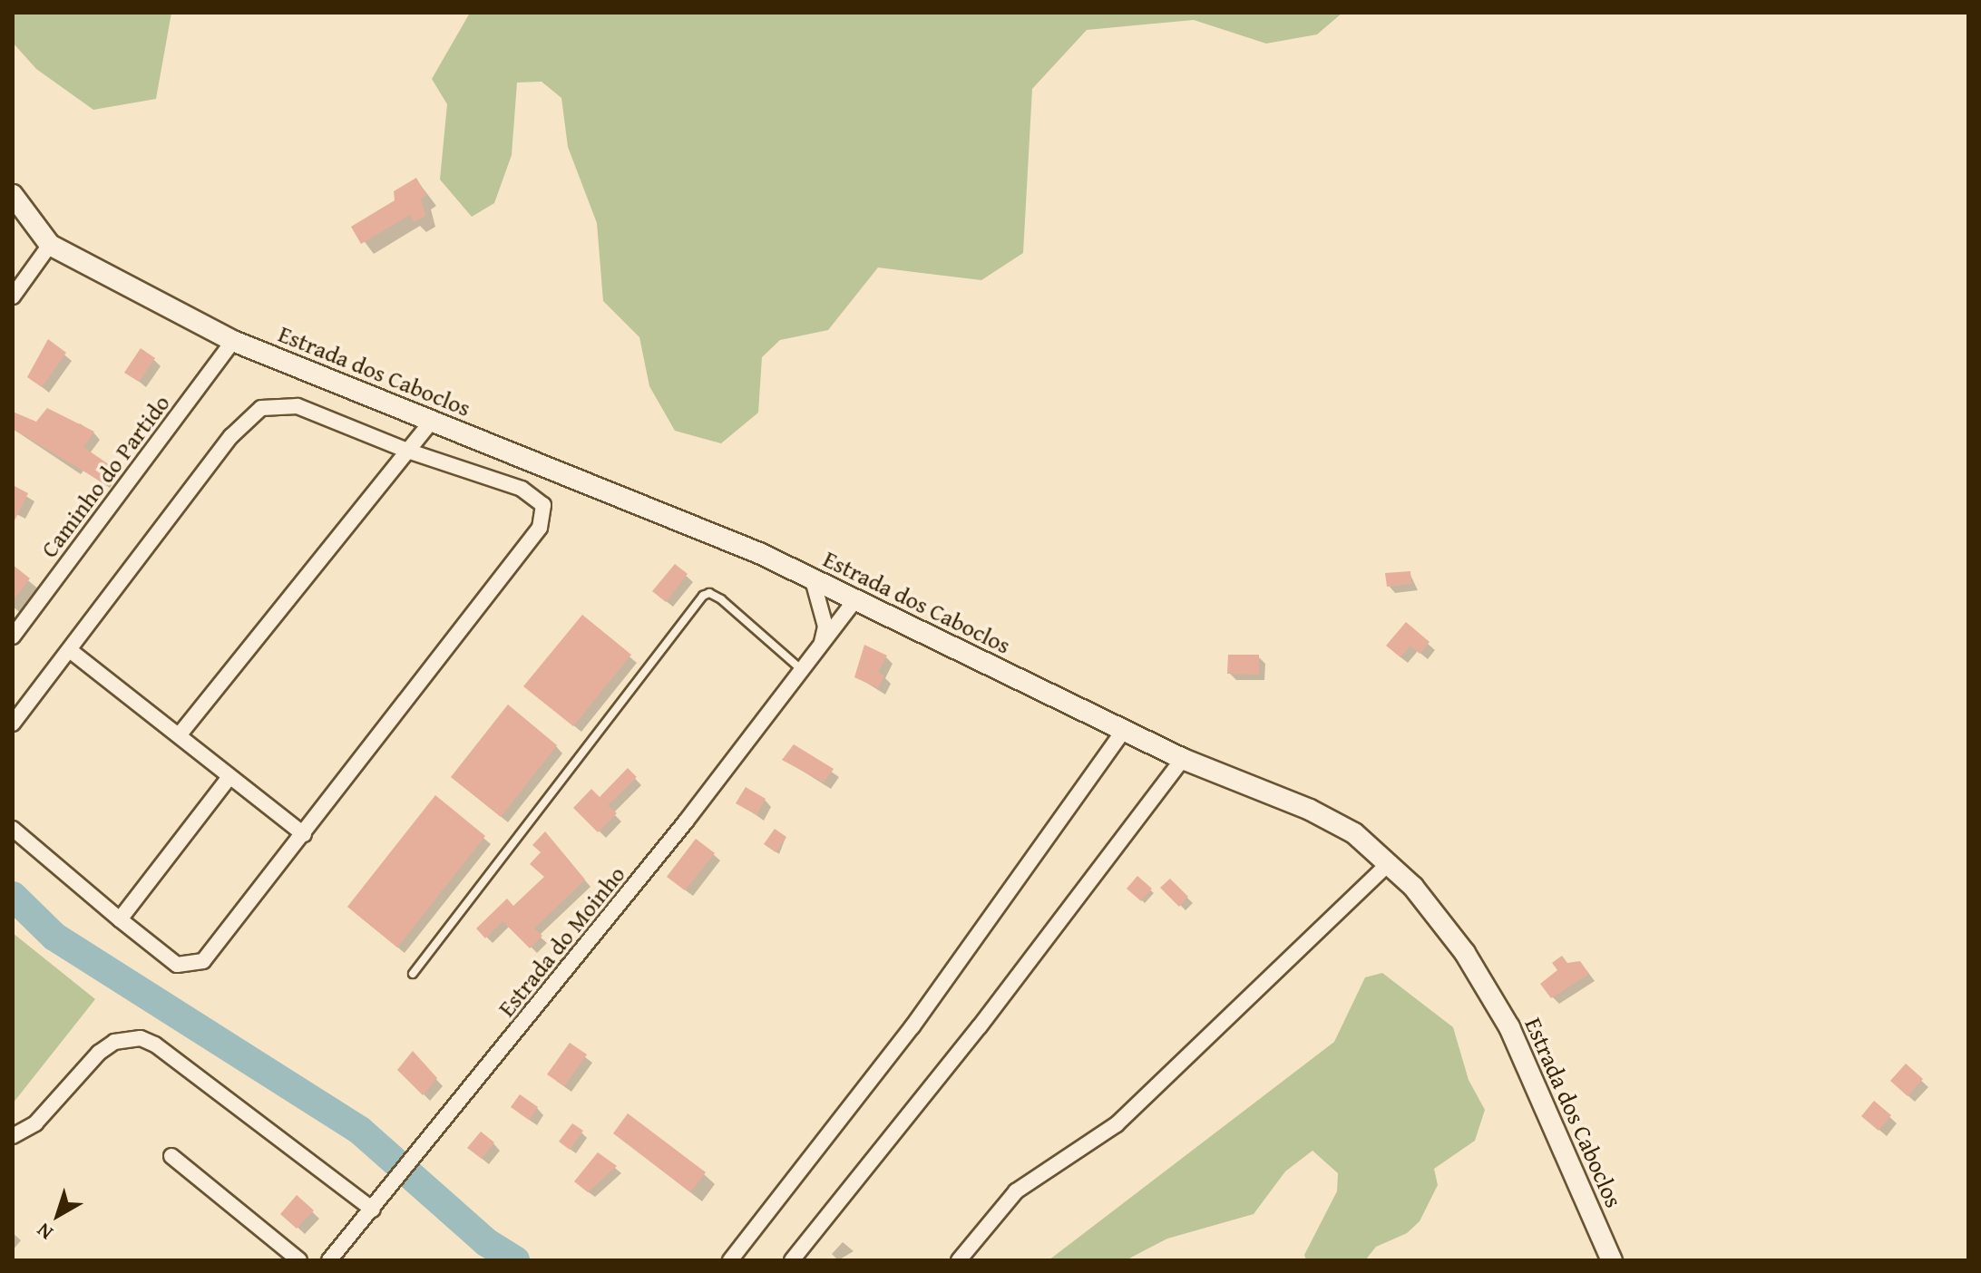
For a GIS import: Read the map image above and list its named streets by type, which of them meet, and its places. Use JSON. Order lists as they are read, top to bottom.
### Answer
{
  "streets": {
    "street": ["Estrada dos Caboclos", "Caminho do Partido", "Estrada do Moinho"]
  },
  "crossings": [
    ["Estrada dos Caboclos", "Caminho do Partido"],
    ["Estrada dos Caboclos", "Estrada do Moinho"]
  ],
  "north": "bottom left"
}
